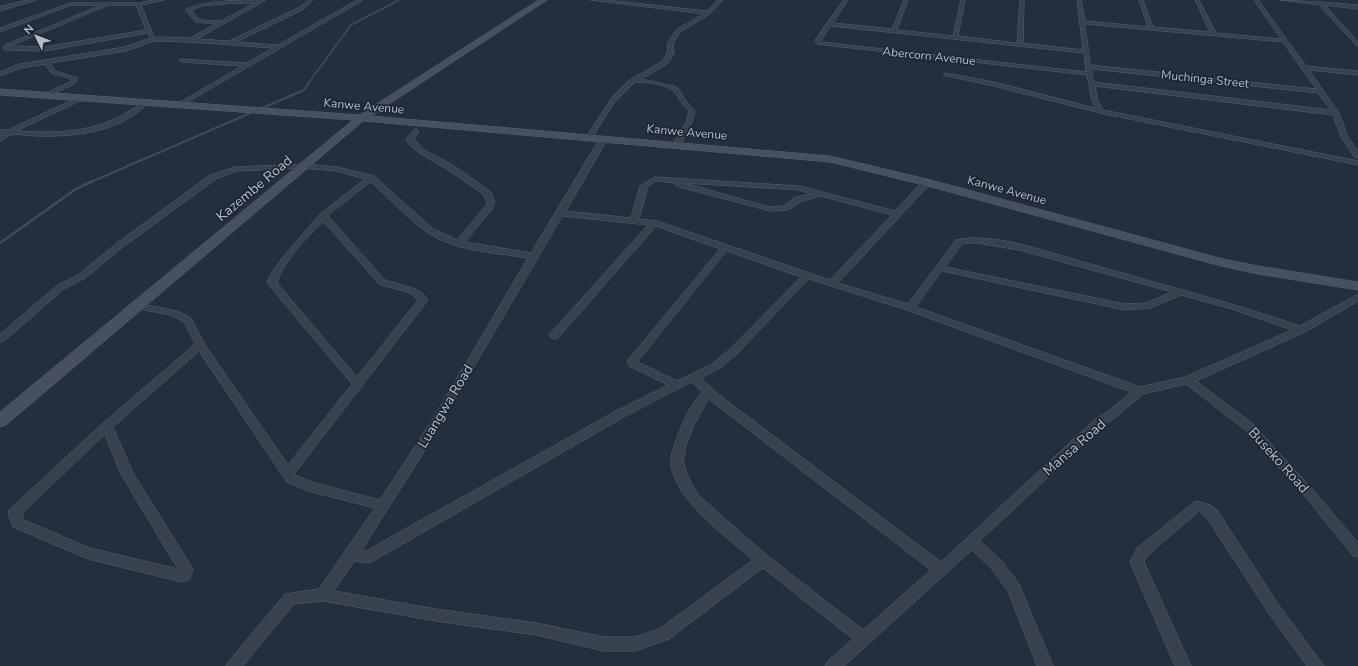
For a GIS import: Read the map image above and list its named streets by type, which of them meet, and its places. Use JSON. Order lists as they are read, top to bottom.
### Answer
{
  "streets": {
    "main road": ["Kanwe Avenue", "Kazembe Road"],
    "street": [
      "Abercorn Avenue",
      "Muchinga Street",
      "Luangwa Road",
      "Mansa Road",
      "Buseko Road"
    ]
  },
  "crossings": [
    ["Abercorn Avenue", "Muchinga Street"],
    ["Kanwe Avenue", "Kazembe Road"],
    ["Kanwe Avenue", "Luangwa Road"],
    ["Mansa Road", "Buseko Road"]
  ],
  "north": "top left"
}
